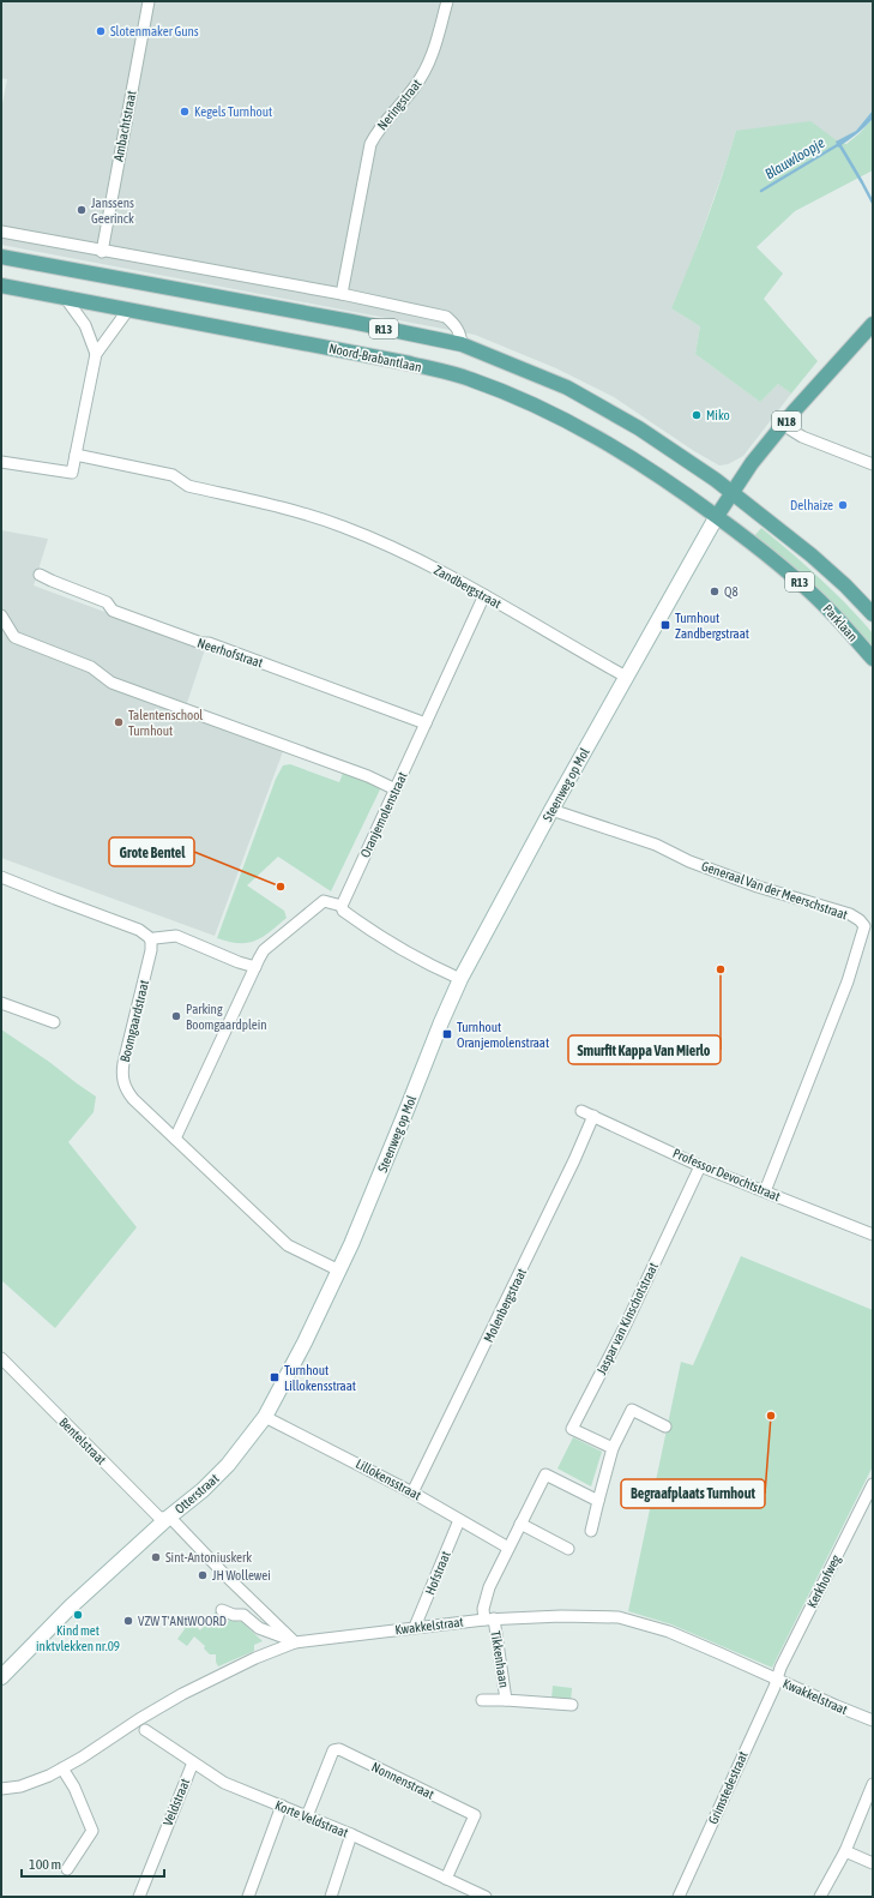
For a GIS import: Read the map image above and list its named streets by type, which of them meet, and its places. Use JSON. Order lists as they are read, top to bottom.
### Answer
{
  "streets": {
    "main road": [
      "R13",
      "Noord-Brabantlaan",
      "N18",
      "Parklaan",
      "Steenweg op Mol"
    ],
    "street": [
      "Neringstraat",
      "Ambachtstraat",
      "Zandbergstraat",
      "Neerhofstraat",
      "Oranjemolenstraat",
      "Generaal Van der Meerschstraat",
      "Boomgaardstraat",
      "Professor Devochtstraat",
      "Molenbergstraat",
      "Jaspar van Kinschotstraat",
      "Bentelstraat",
      "Lillokensstraat",
      "Otterstraat",
      "Hofstraat",
      "Kerkhofweg",
      "Kwakkelstraat",
      "Tikkenhaan",
      "Nonnenstraat",
      "Grimstedestraat",
      "Veldstraat",
      "Korte Veldstraat"
    ]
  },
  "crossings": [
    ["R13", "Steenweg op Mol"],
    ["Noord-Brabantlaan", "Parklaan"],
    ["Noord-Brabantlaan", "Steenweg op Mol"],
    ["Zandbergstraat", "Steenweg op Mol"],
    ["Zandbergstraat", "Oranjemolenstraat"],
    ["Parklaan", "Steenweg op Mol"],
    ["Neerhofstraat", "Oranjemolenstraat"],
    ["Steenweg op Mol", "Generaal Van der Meerschstraat"],
    ["Steenweg op Mol", "Boomgaardstraat"],
    ["Steenweg op Mol", "Otterstraat"],
    ["Generaal Van der Meerschstraat", "Professor Devochtstraat"],
    ["Boomgaardstraat", "Otterstraat"],
    ["Professor Devochtstraat", "Molenbergstraat"],
    ["Professor Devochtstraat", "Jaspar van Kinschotstraat"],
    ["Molenbergstraat", "Lillokensstraat"],
    ["Bentelstraat", "Otterstraat"],
    ["Bentelstraat", "Kwakkelstraat"],
    ["Lillokensstraat", "Otterstraat"],
    ["Lillokensstraat", "Hofstraat"],
    ["Lillokensstraat", "Tikkenhaan"],
    ["Hofstraat", "Kwakkelstraat"],
    ["Kerkhofweg", "Kwakkelstraat"],
    ["Kerkhofweg", "Grimstedestraat"],
    ["Kwakkelstraat", "Tikkenhaan"],
    ["Kwakkelstraat", "Grimstedestraat"],
    ["Nonnenstraat", "Korte Veldstraat"],
    ["Veldstraat", "Korte Veldstraat"]
  ],
  "water": ["Blauwloopje"],
  "places": {
    "other": [
      "Slotenmaker Guns",
      "Kegels Turnhout",
      "Janssens Geerinck",
      "Miko",
      "Delhaize",
      "Q8",
      "Talentenschool Turnhout",
      "Grote Bentel",
      "Smurfit Kappa Van Mierlo",
      "Parking Boomgaardplein",
      "Begraafplaats Turnhout",
      "Sint-Antoniuskerk",
      "JH Wollewei",
      "Kind met inktvlekken nr.09",
      "VZW T'ANtWOORD"
    ],
    "transit": ["Turnhout Zandbergstraat", "Turnhout Oranjemolenstraat", "Turnhout Lillokensstraat"]
  },
  "scale_bar": "100 m"
}
